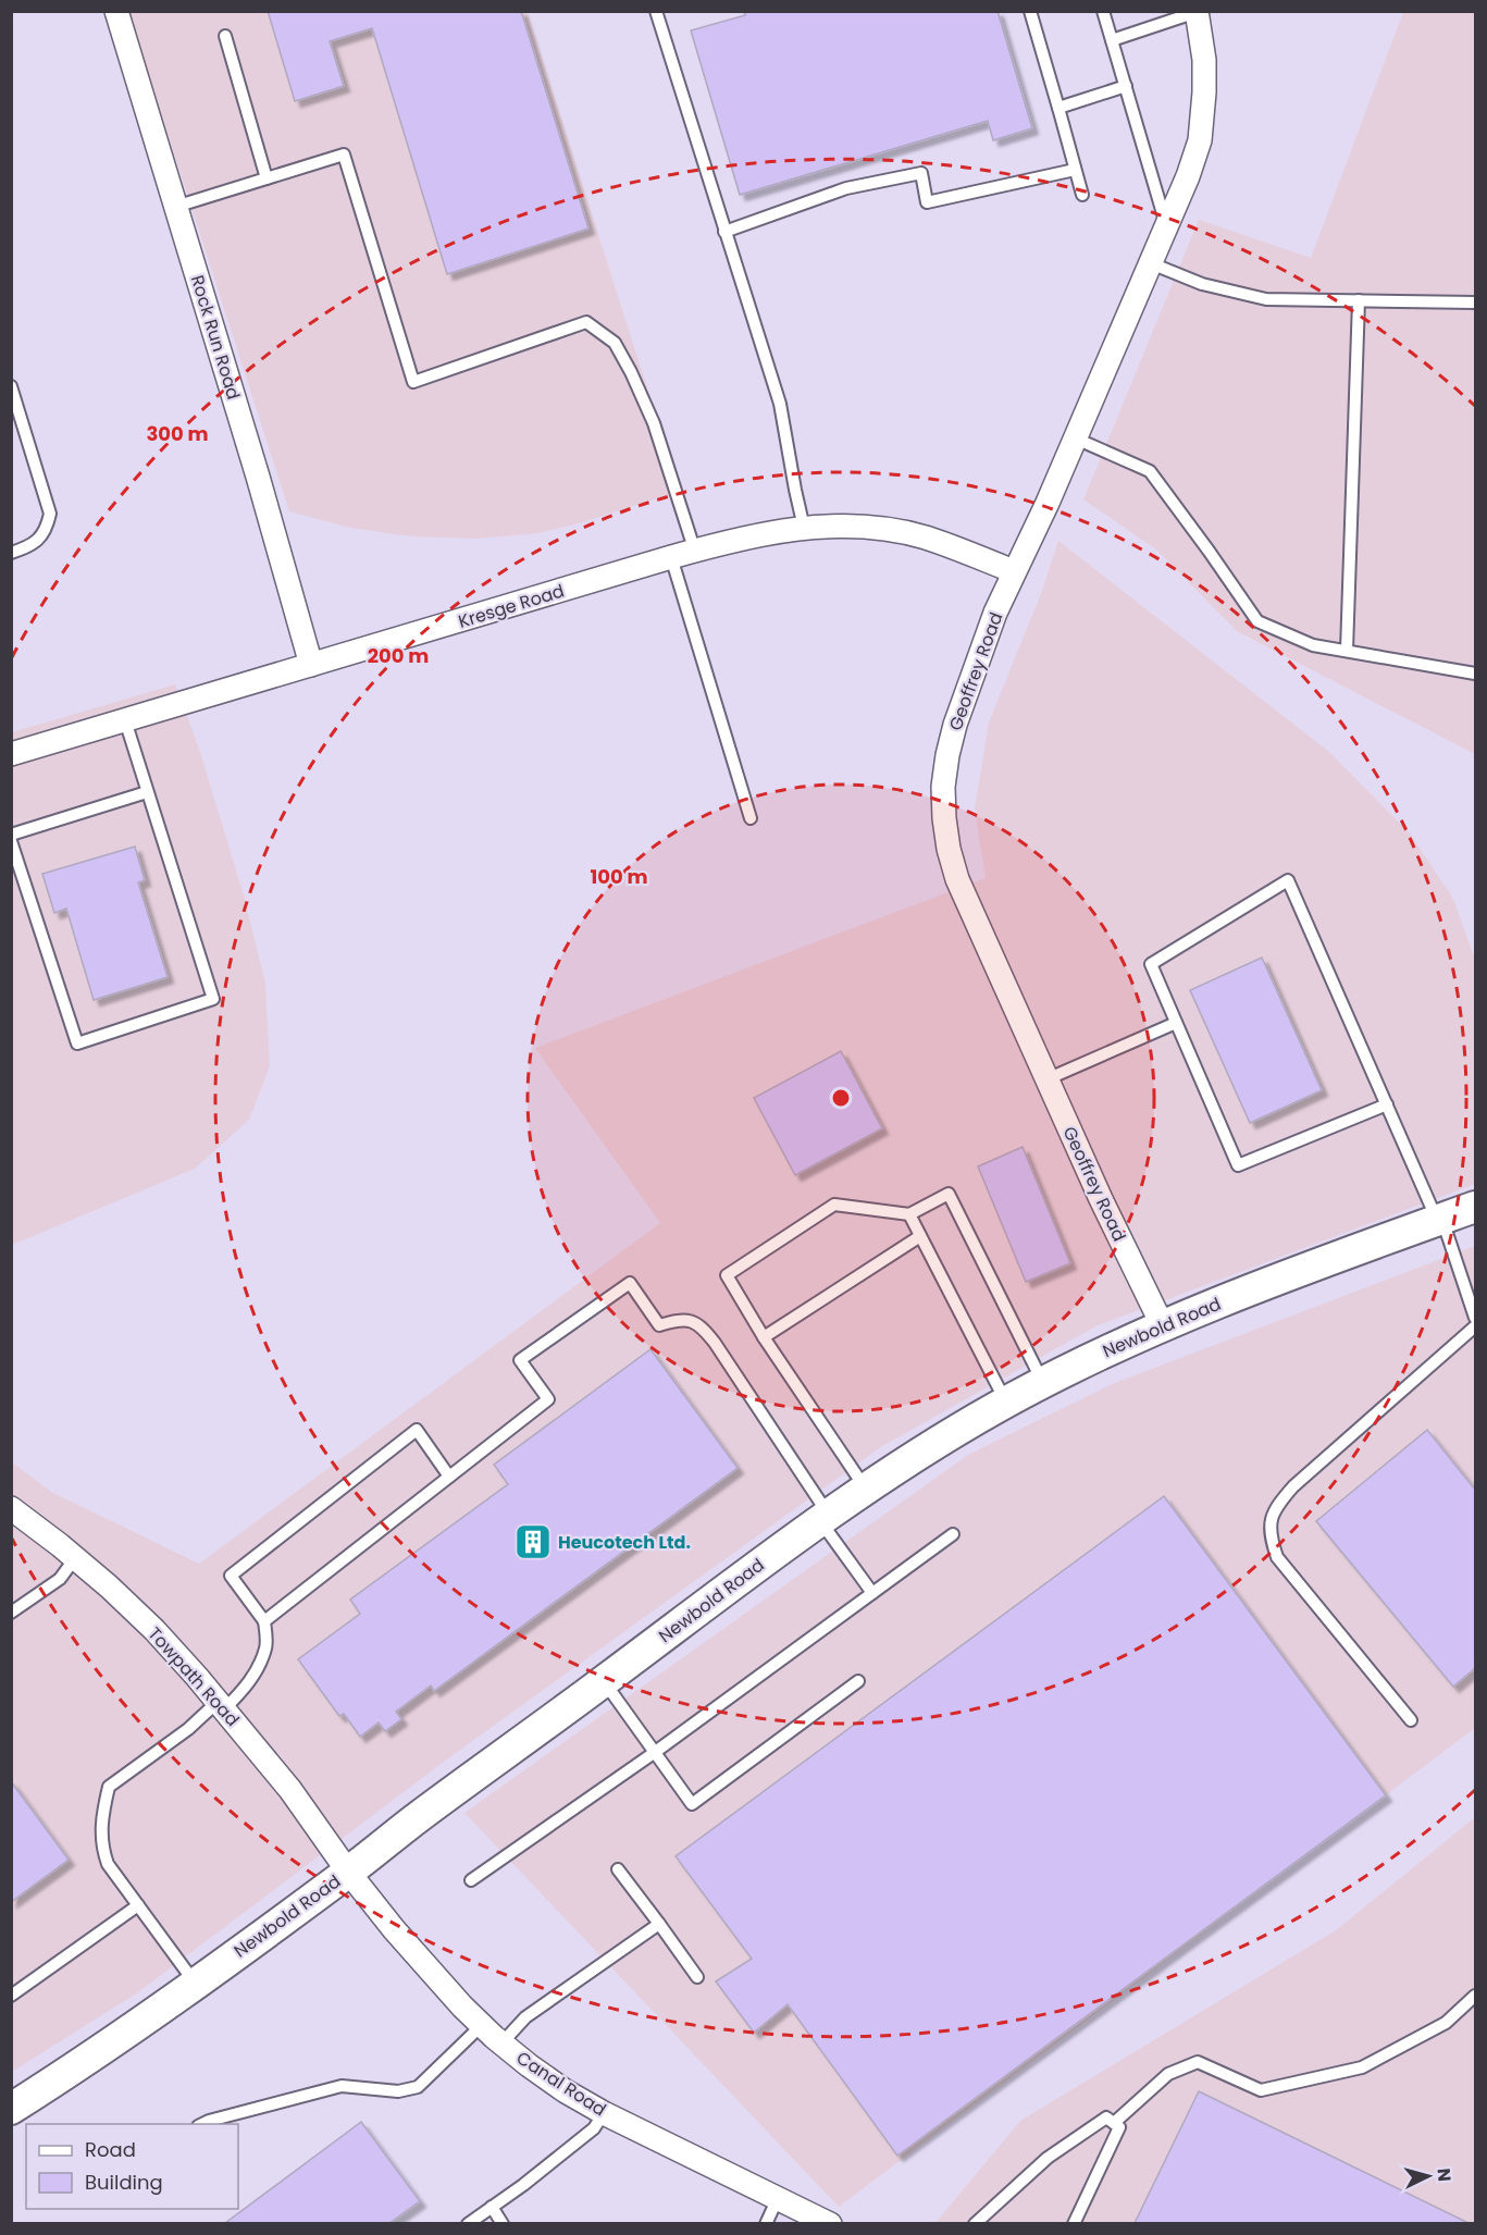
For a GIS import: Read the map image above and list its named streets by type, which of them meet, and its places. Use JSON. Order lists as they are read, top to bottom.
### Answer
{
  "streets": {
    "main road": ["Newbold Road"],
    "street": [
      "Rock Run Road",
      "Kresge Road",
      "Geoffrey Road",
      "Towpath Road",
      "Canal Road"
    ]
  },
  "crossings": [
    ["Rock Run Road", "Kresge Road"],
    ["Kresge Road", "Geoffrey Road"],
    ["Geoffrey Road", "Newbold Road"],
    ["Newbold Road", "Towpath Road"],
    ["Newbold Road", "Canal Road"],
    ["Towpath Road", "Canal Road"]
  ],
  "places": {
    "building": ["Heucotech Ltd."]
  },
  "legend": ["Road", "Building"],
  "north": "right",
  "rings": ["300 m", "200 m", "100 m"]
}
